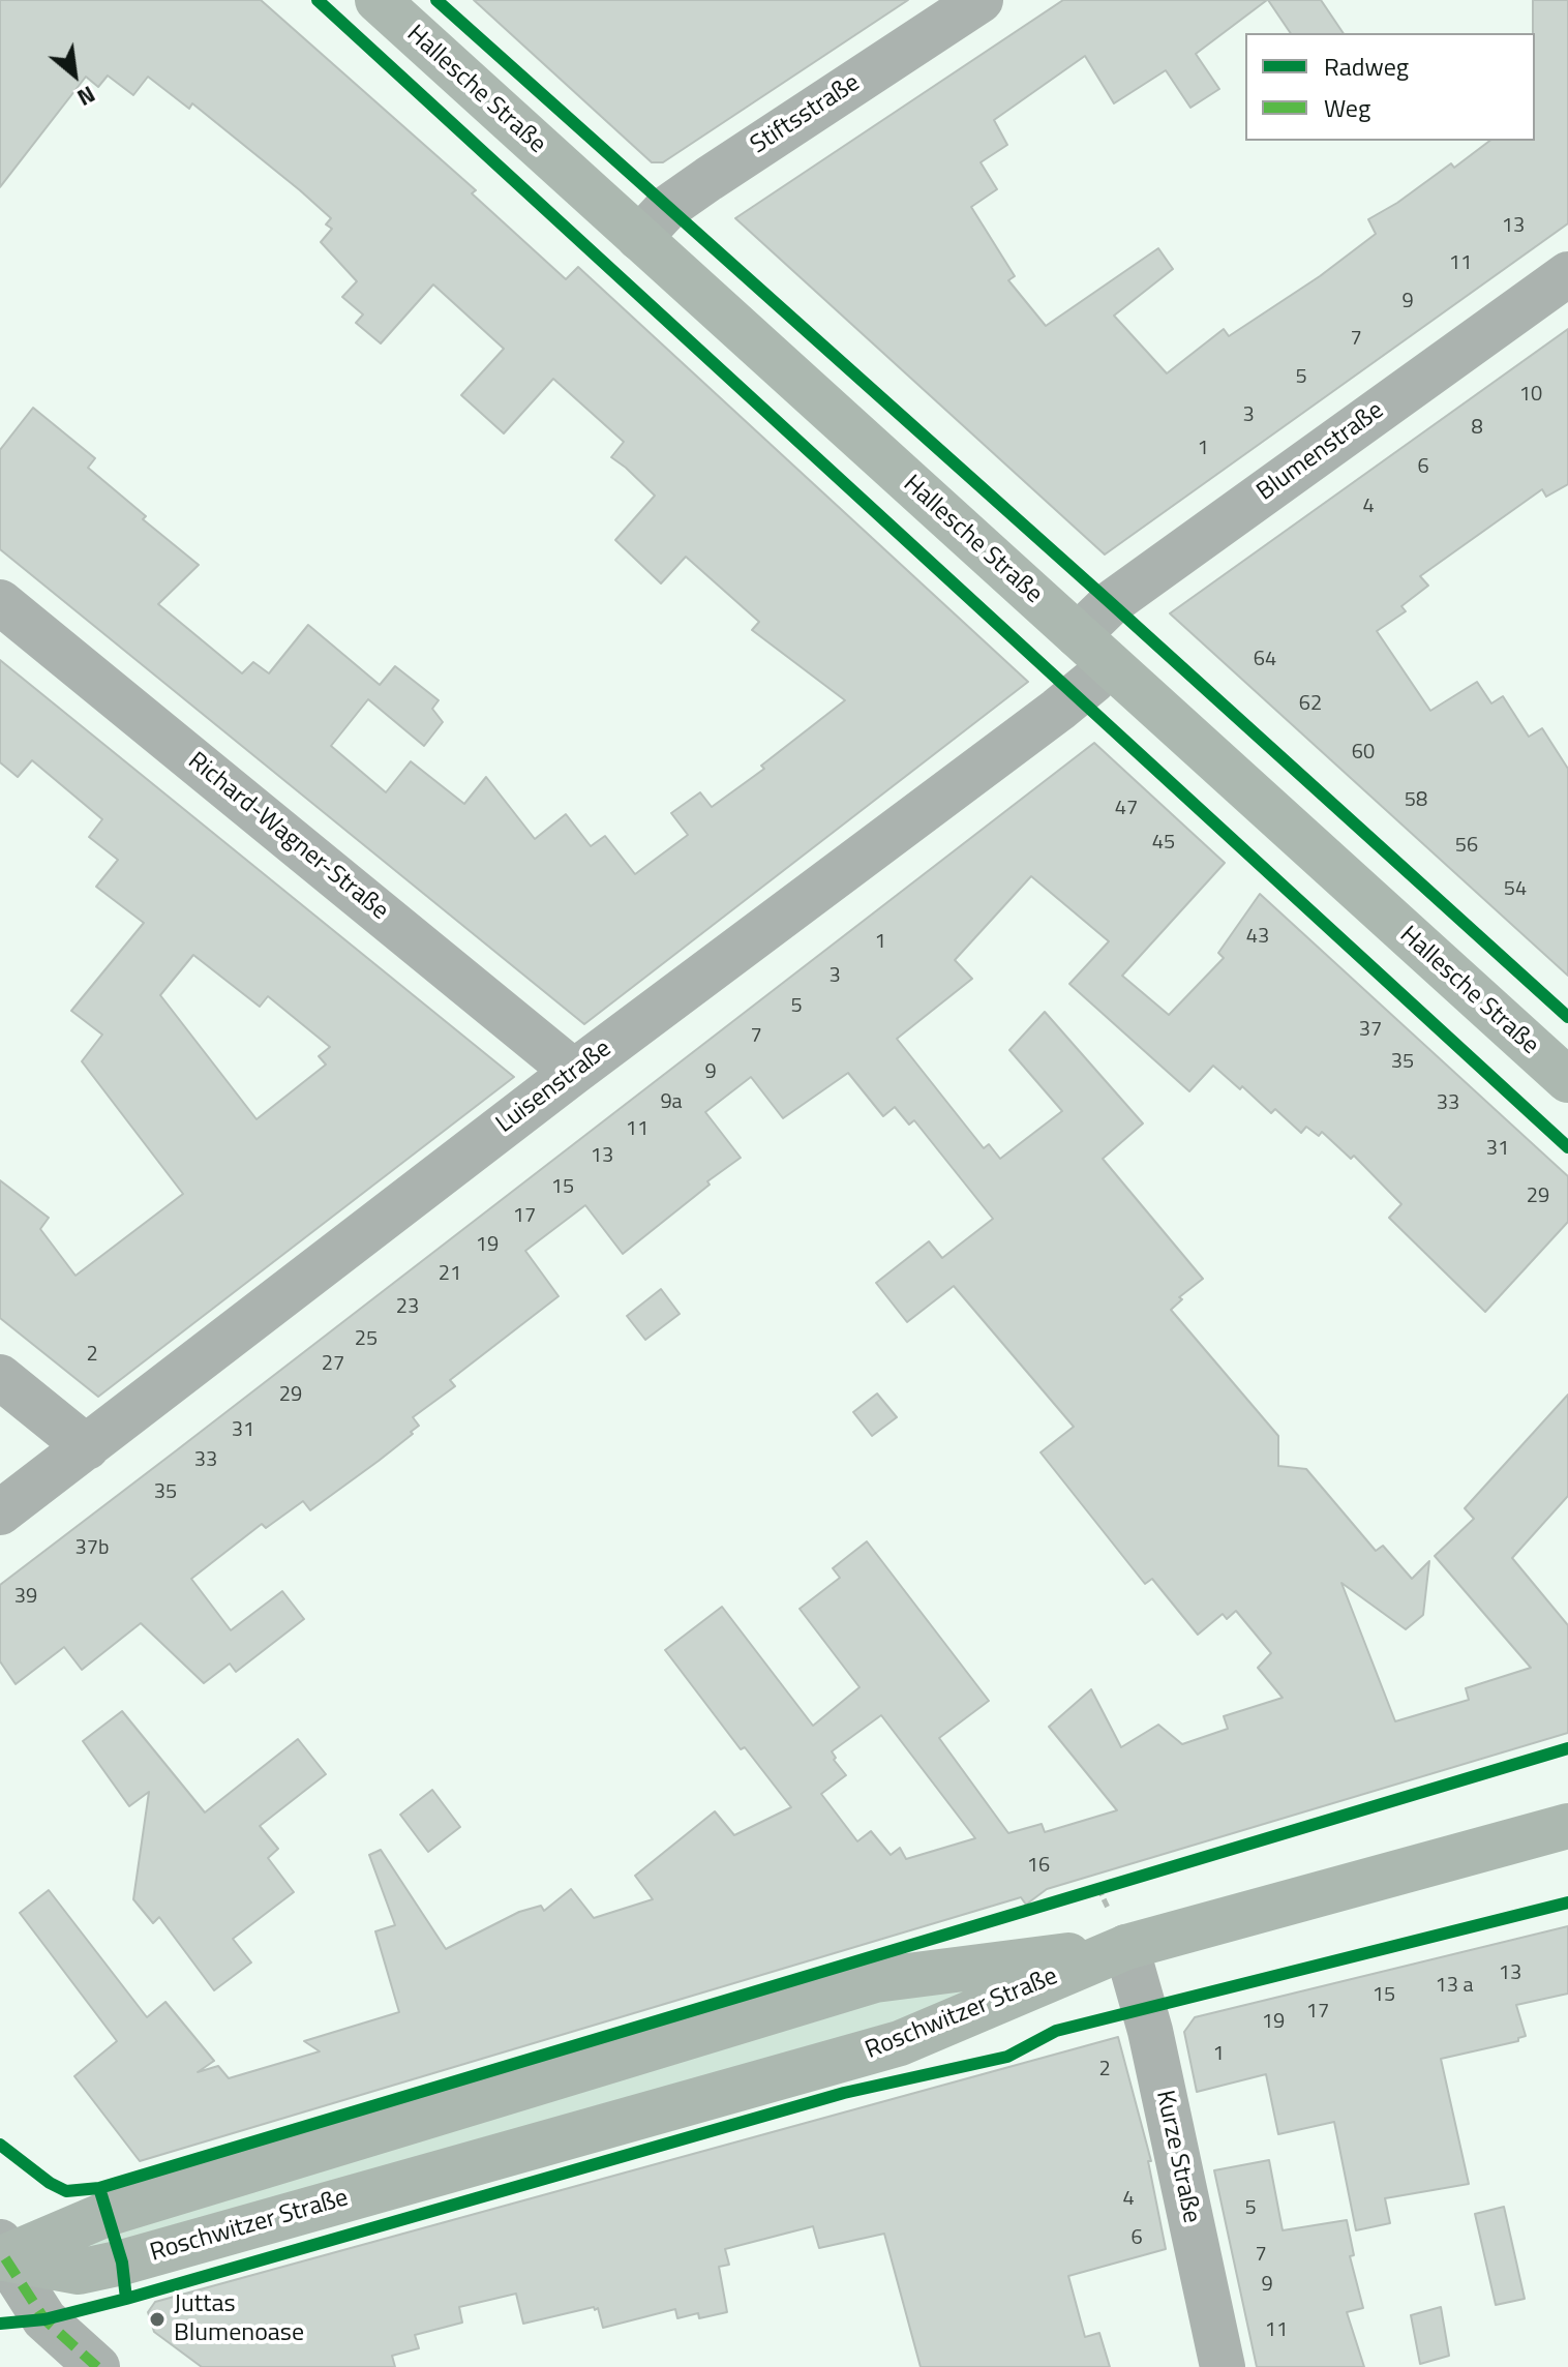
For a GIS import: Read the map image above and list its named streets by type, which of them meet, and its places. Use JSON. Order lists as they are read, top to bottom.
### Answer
{
  "streets": {
    "main road": ["Hallesche Straße", "Roschwitzer Straße"],
    "street": [
      "Stiftsstraße",
      "Blumenstraße",
      "Richard-Wagner-Straße",
      "Luisenstraße",
      "Kurze Straße"
    ]
  },
  "crossings": [
    ["Hallesche Straße", "Stiftsstraße"],
    ["Hallesche Straße", "Blumenstraße"],
    ["Hallesche Straße", "Luisenstraße"],
    ["Blumenstraße", "Luisenstraße"],
    ["Richard-Wagner-Straße", "Luisenstraße"],
    ["Roschwitzer Straße", "Kurze Straße"]
  ],
  "places": ["Juttas Blumenoase"],
  "house_numbers": [
    "13",
    "11",
    "9",
    "7",
    "5",
    "10",
    "3",
    "8",
    "1",
    "6",
    "4",
    "64",
    "62",
    "60",
    "58",
    "47",
    "45",
    "56",
    "54",
    "43",
    "1",
    "3",
    "5",
    "37",
    "7",
    "35",
    "9",
    "9a",
    "33",
    "11",
    "31",
    "13",
    "15",
    "29",
    "17",
    "19",
    "21",
    "23",
    "25",
    "2",
    "27",
    "29",
    "31",
    "33",
    "35",
    "37b",
    "39",
    "16",
    "13",
    "13 a",
    "15",
    "17",
    "19",
    "1",
    "2",
    "4",
    "5",
    "6",
    "7",
    "9",
    "11"
  ],
  "legend": ["Radweg", "Weg"],
  "north": "bottom right"
}
